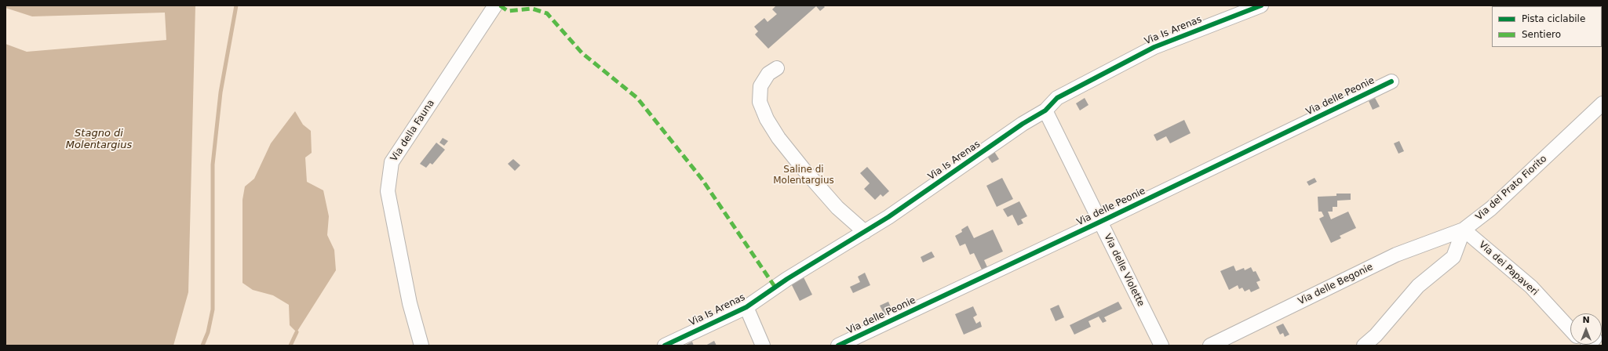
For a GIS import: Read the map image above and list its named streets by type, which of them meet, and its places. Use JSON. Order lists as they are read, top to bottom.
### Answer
{
  "streets": {
    "street": [
      "Via Is Arenas",
      "Via delle Peonie",
      "Via della Fauna",
      "Via del Prato Fiorito",
      "Via dei Papaveri",
      "Via delle Violette",
      "Via delle Begonie"
    ]
  },
  "crossings": [
    ["Via Is Arenas", "Via delle Violette"],
    ["Via delle Peonie", "Via delle Violette"],
    ["Via del Prato Fiorito", "Via dei Papaveri"],
    ["Via del Prato Fiorito", "Via delle Begonie"],
    ["Via dei Papaveri", "Via delle Begonie"]
  ],
  "water": ["Stagno di Molentargius"],
  "parks": ["Saline di Molentargius"],
  "legend": ["Pista ciclabile", "Sentiero"],
  "north": "top"
}
